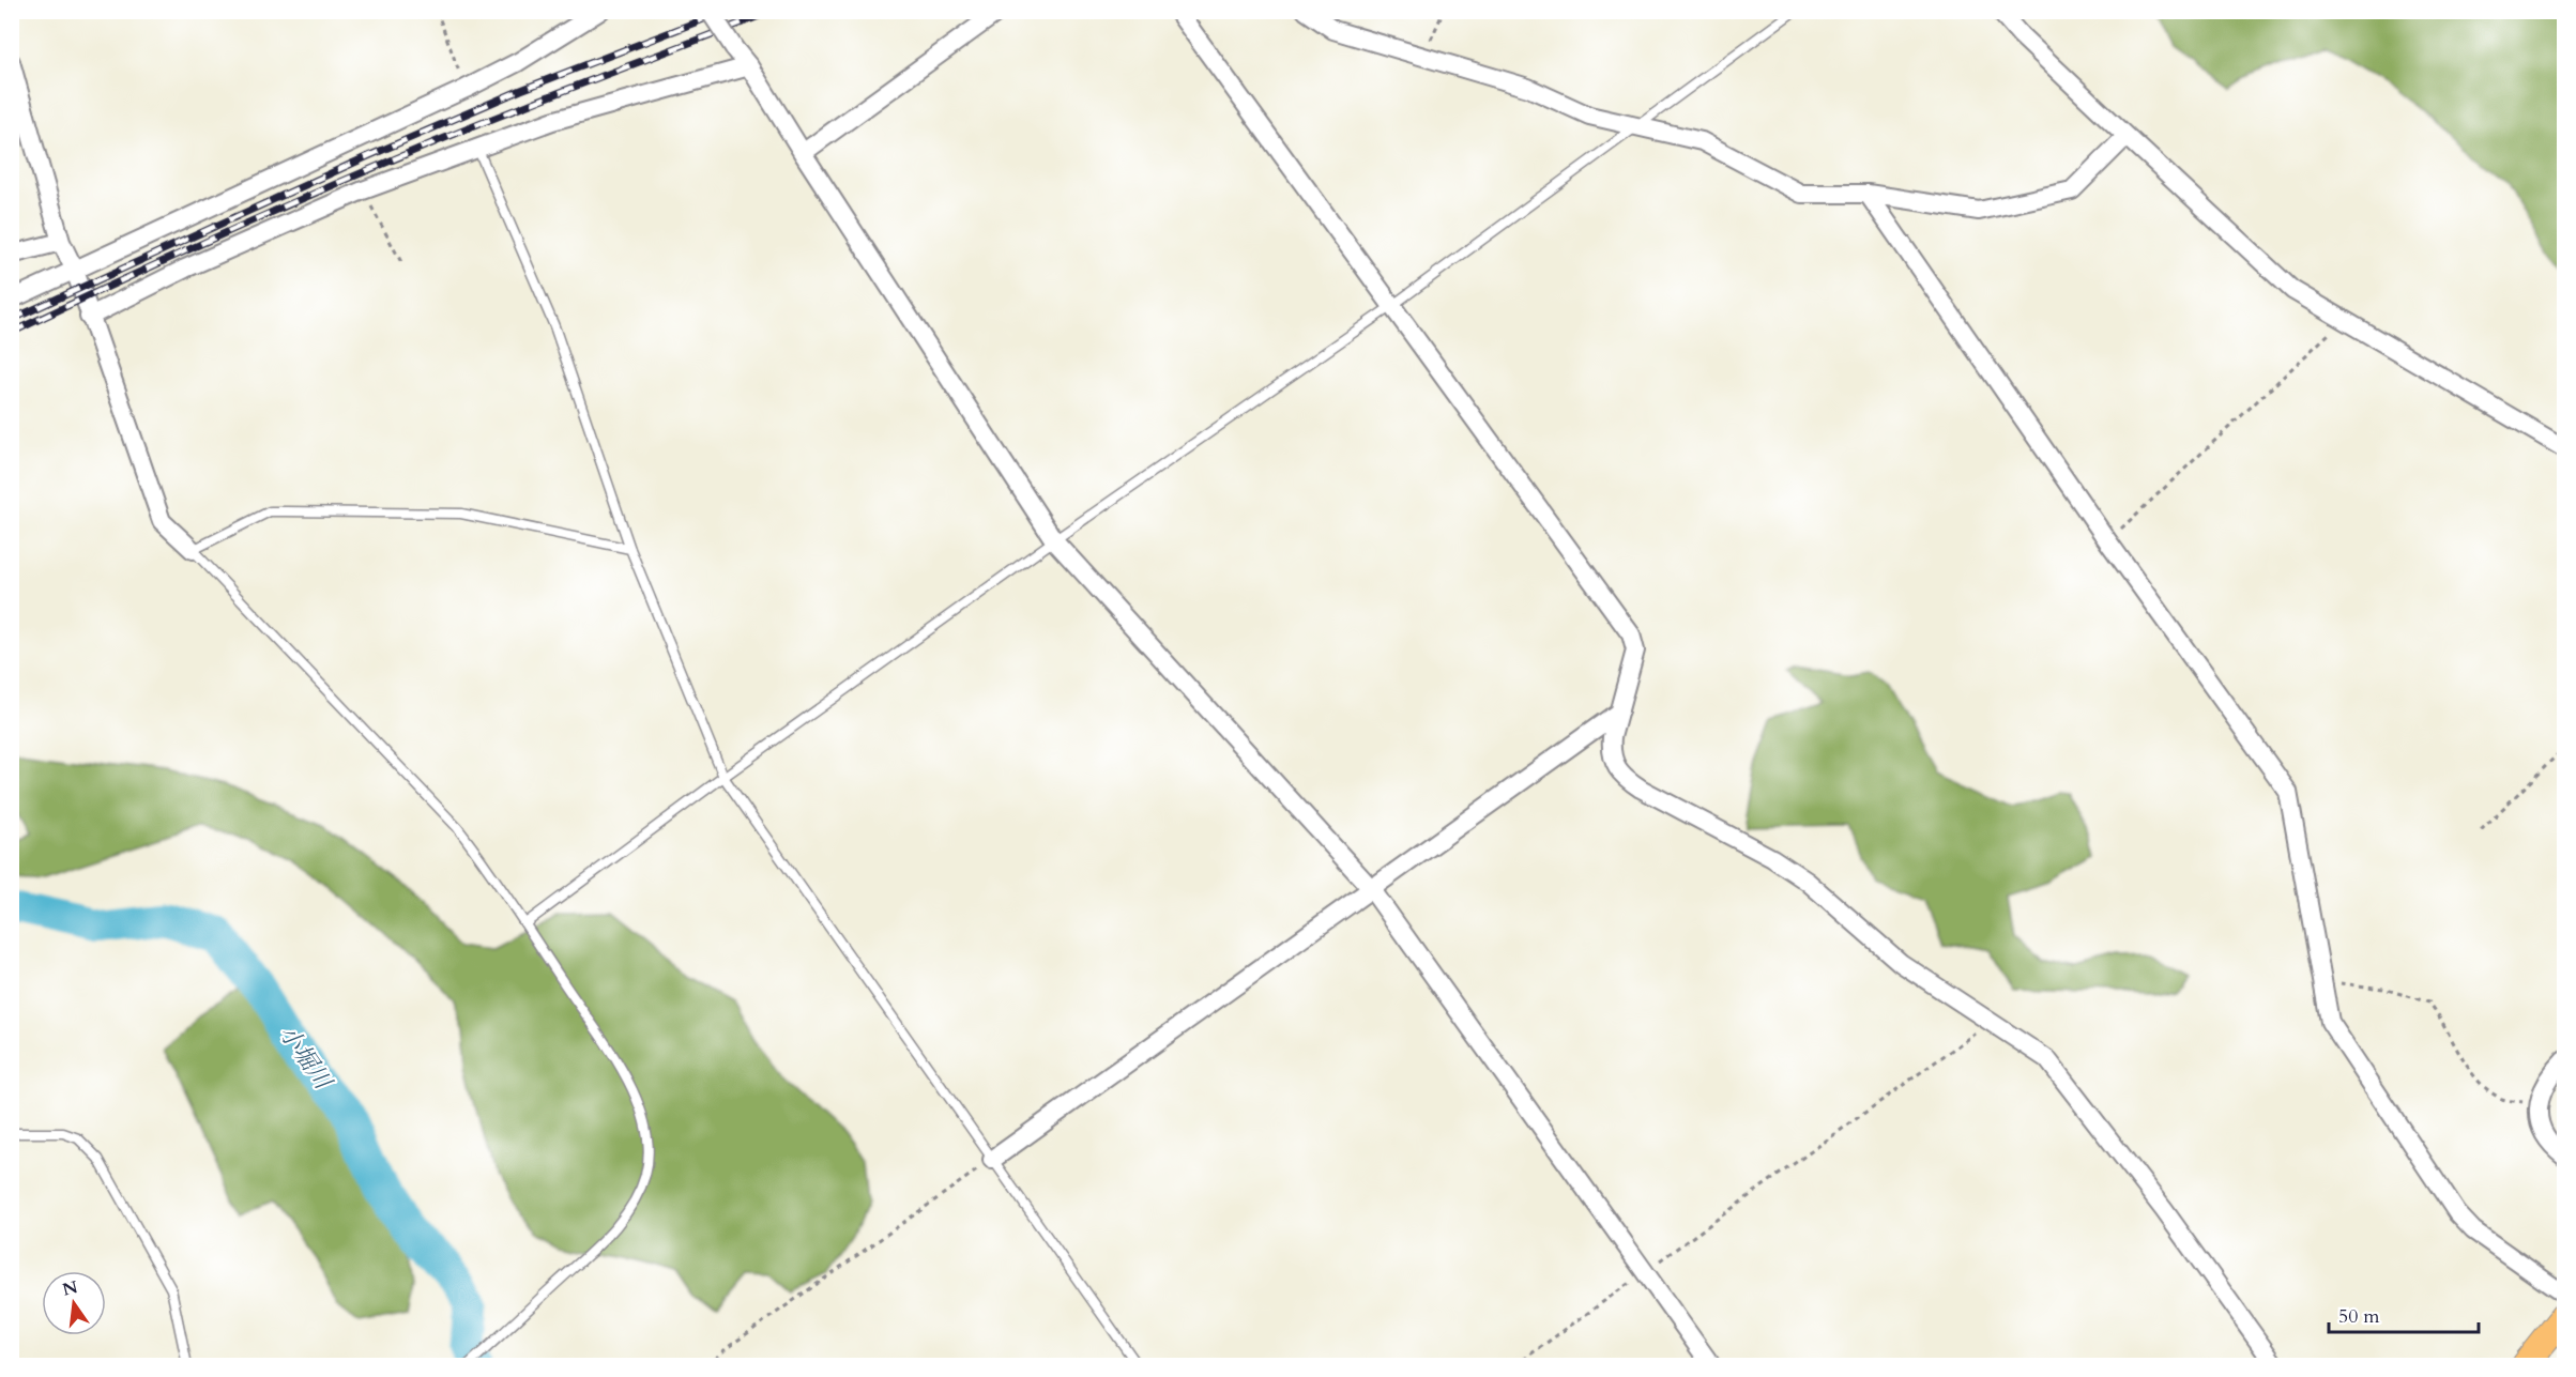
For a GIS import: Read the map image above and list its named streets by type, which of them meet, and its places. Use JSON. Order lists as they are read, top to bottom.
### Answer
{
  "water": ["小堀川"],
  "scale_bar": "50 m",
  "north": "top"
}
